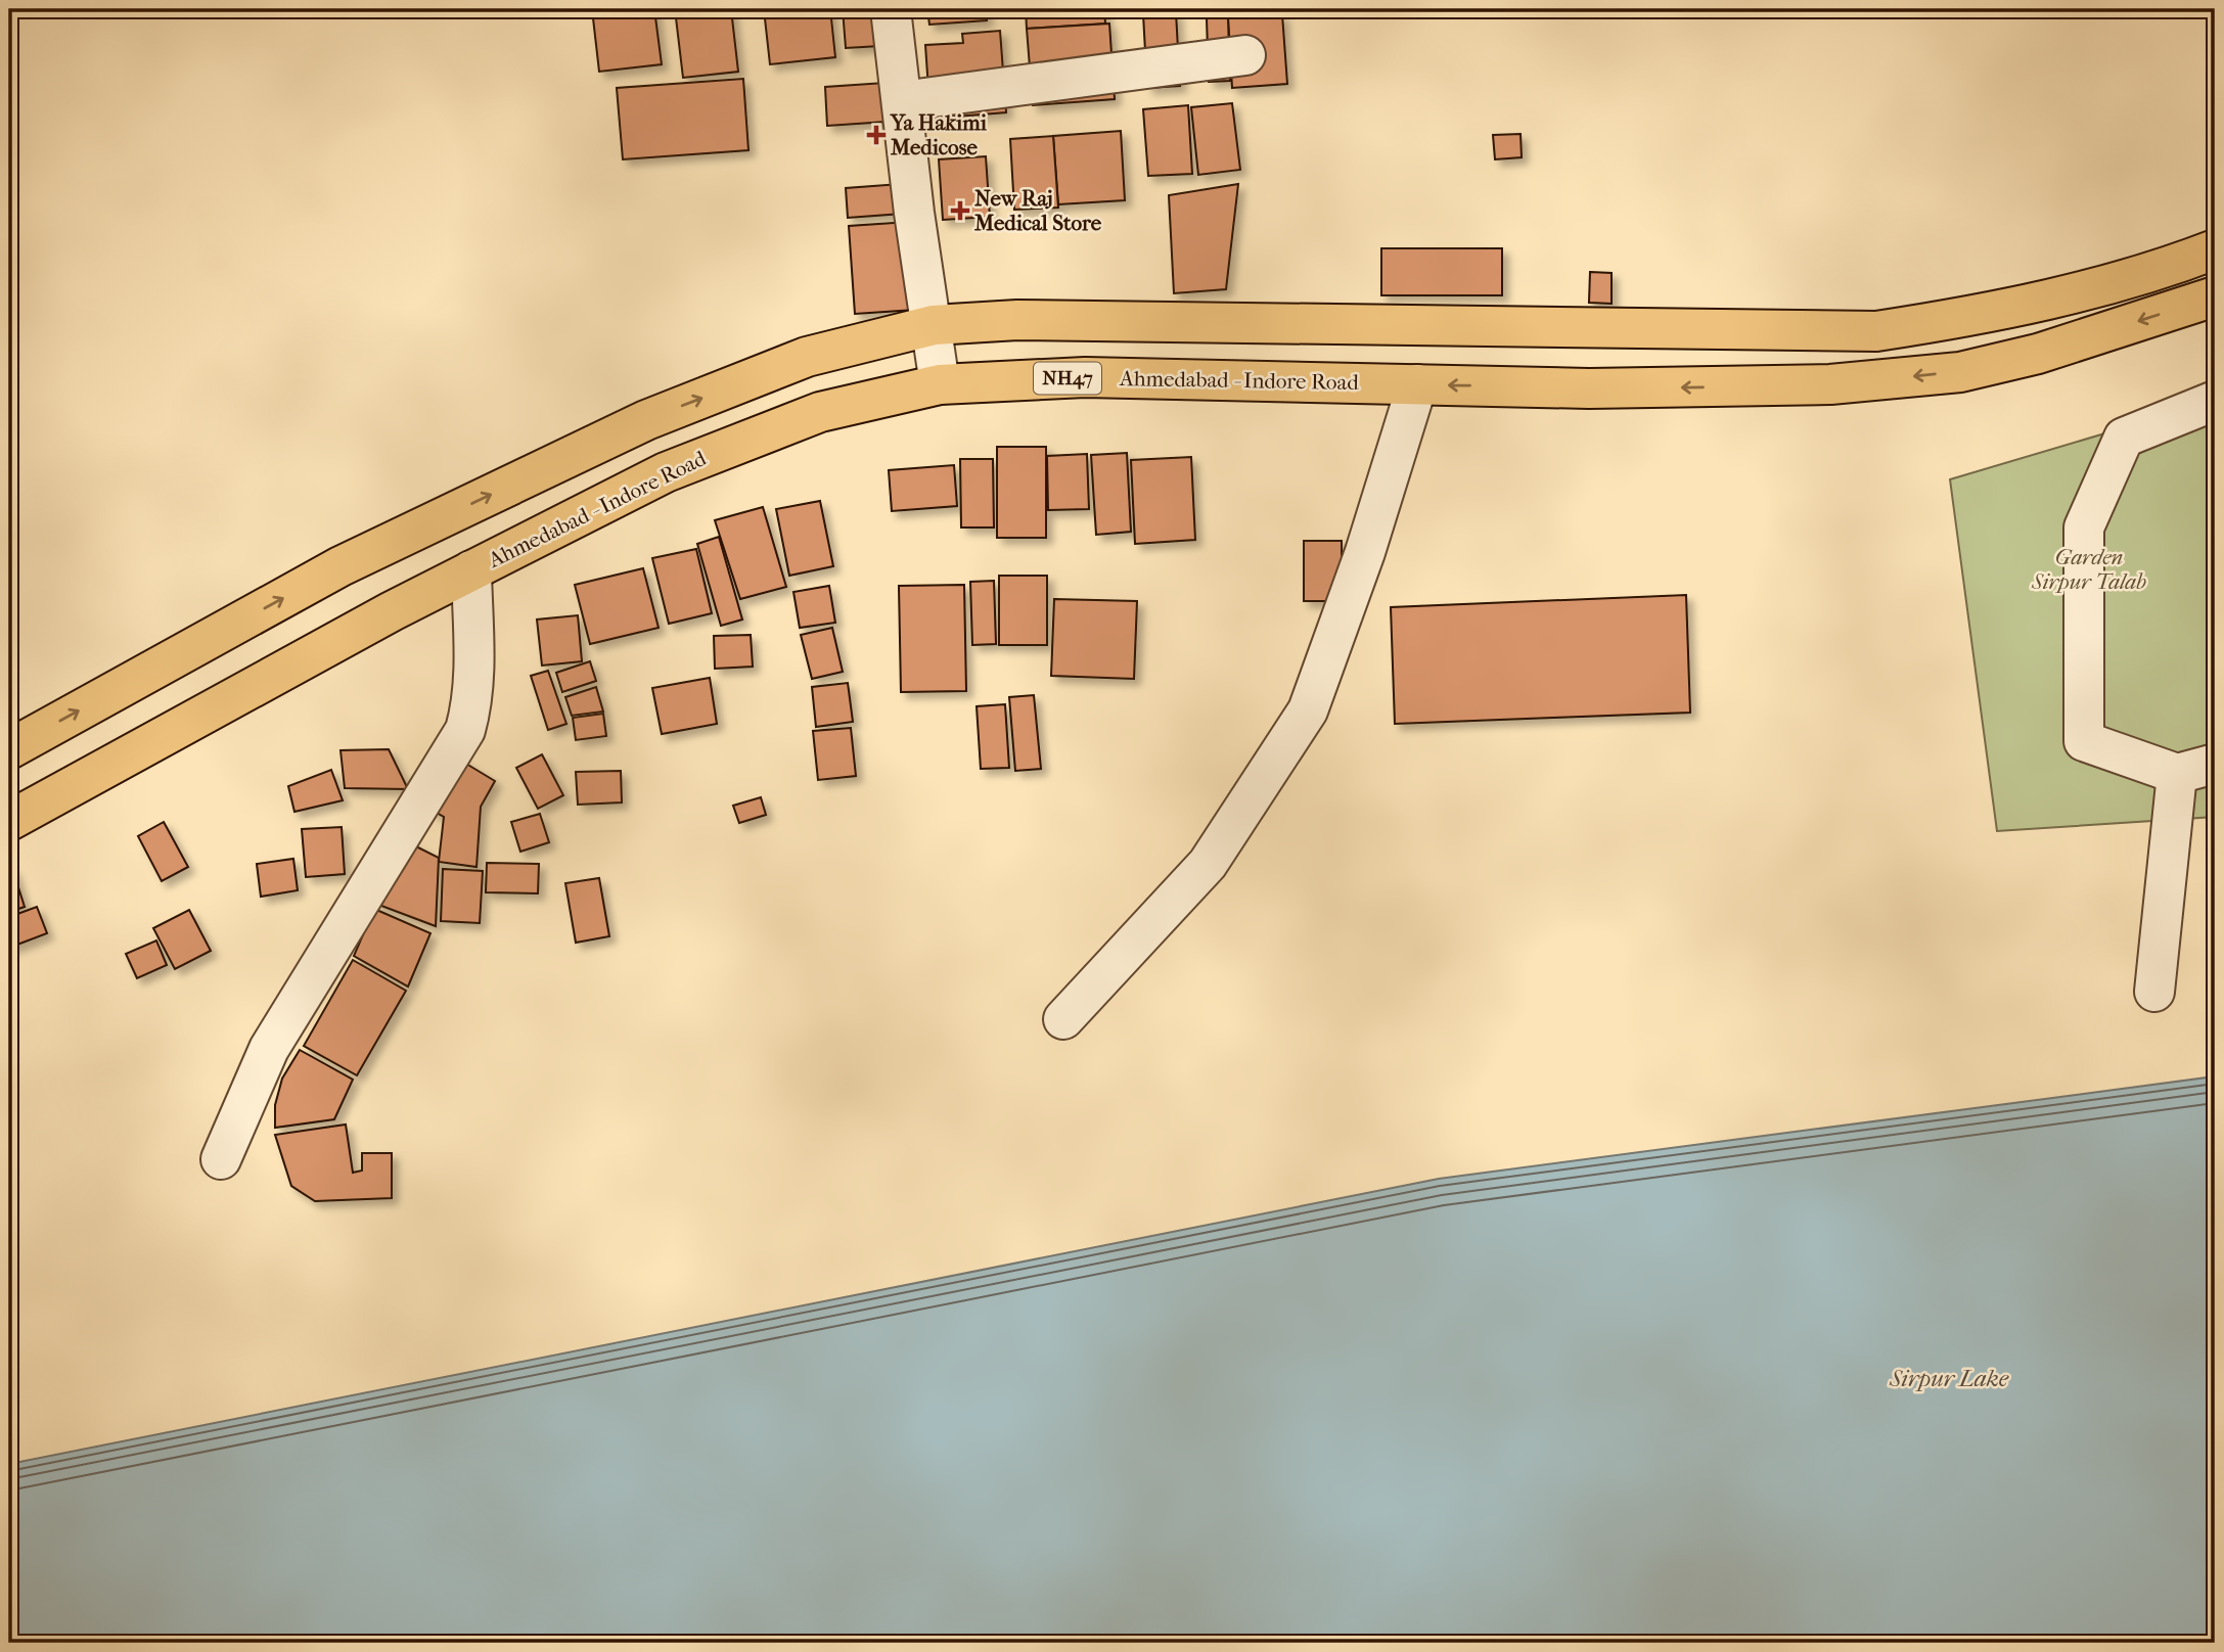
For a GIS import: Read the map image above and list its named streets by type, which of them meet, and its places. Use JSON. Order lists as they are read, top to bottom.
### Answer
{
  "streets": {
    "highway": ["NH47", "Ahmedabad - Indore Road"]
  },
  "water": ["Sirpur Lake"],
  "parks": ["Garden Sirpur Talab"],
  "places": {
    "health": ["Ya Hakimi Medicose", "New Raj Medical Store"]
  }
}
